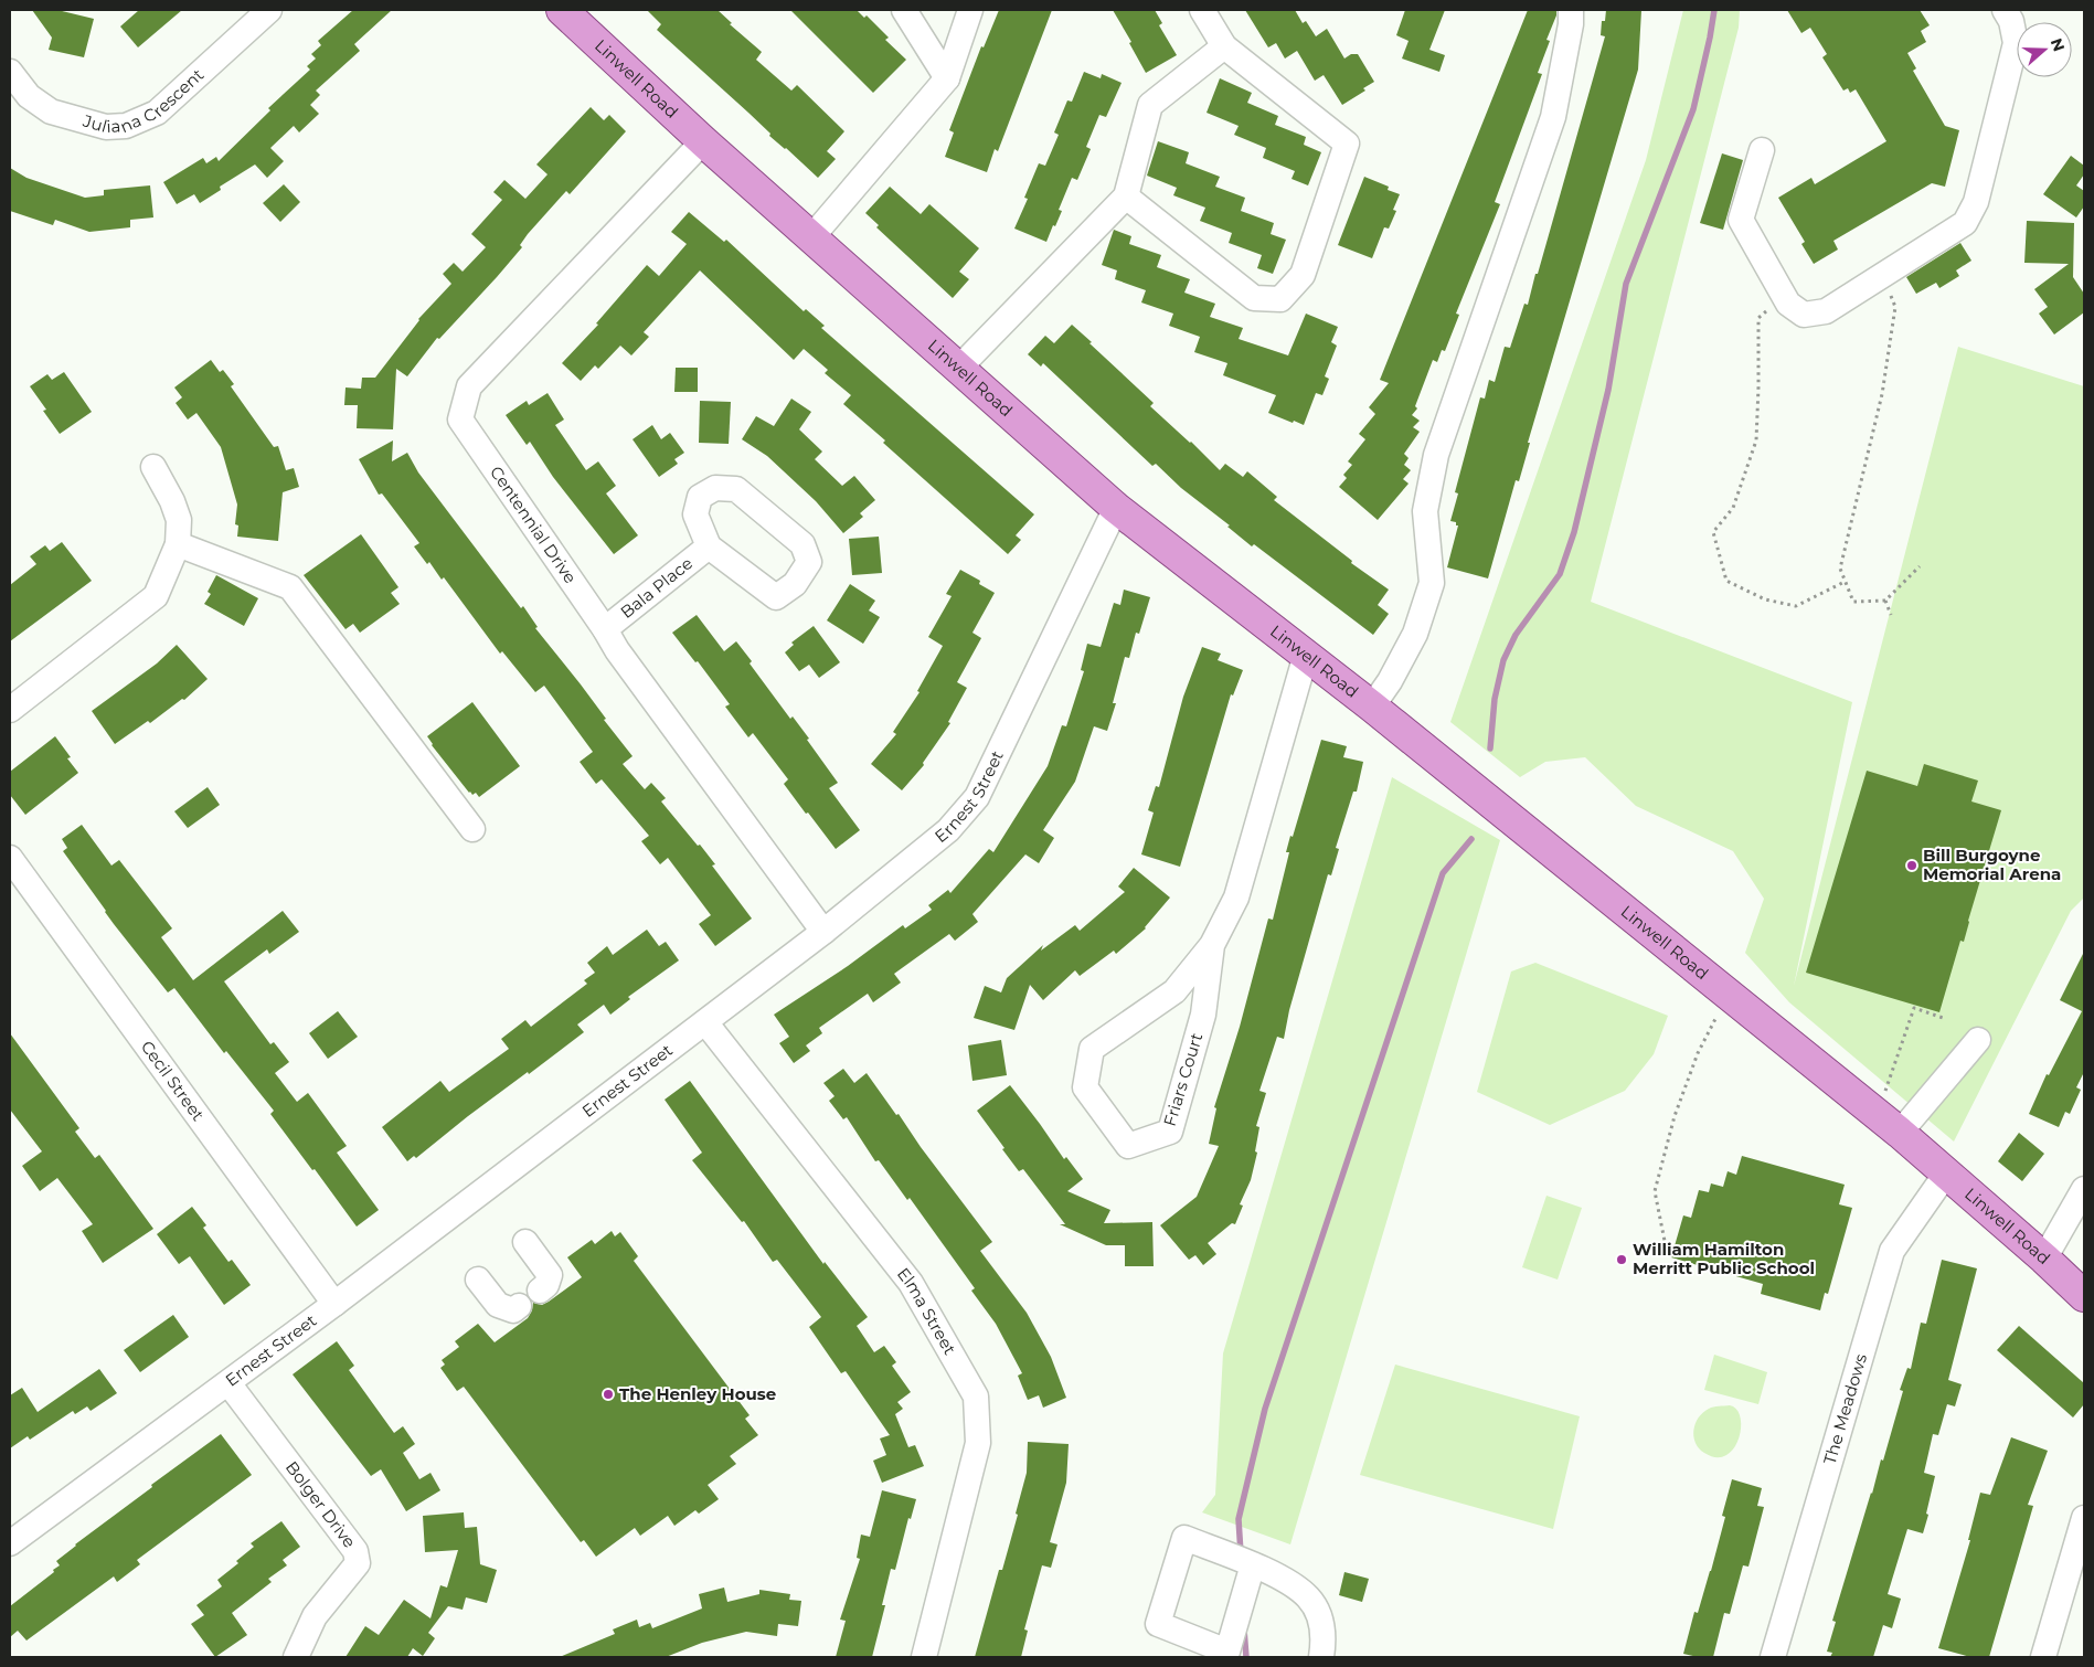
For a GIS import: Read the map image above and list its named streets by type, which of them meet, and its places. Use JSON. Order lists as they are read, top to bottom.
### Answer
{
  "streets": {
    "main road": ["Linwell Road"],
    "street": [
      "Juliana Crescent",
      "Centennial Drive",
      "Bala Place",
      "Ernest Street",
      "Friars Court",
      "Cecil Street",
      "Elma Street",
      "The Meadows",
      "Bolger Drive"
    ]
  },
  "crossings": [
    ["Linwell Road", "Centennial Drive"],
    ["Linwell Road", "Ernest Street"],
    ["Linwell Road", "Friars Court"],
    ["Linwell Road", "The Meadows"],
    ["Centennial Drive", "Bala Place"],
    ["Centennial Drive", "Ernest Street"],
    ["Ernest Street", "Cecil Street"],
    ["Ernest Street", "Elma Street"],
    ["Ernest Street", "Bolger Drive"]
  ],
  "places": ["Bill Burgoyne Memorial Arena", "William Hamilton Merritt Public School", "The Henley House"],
  "north": "right"
}
